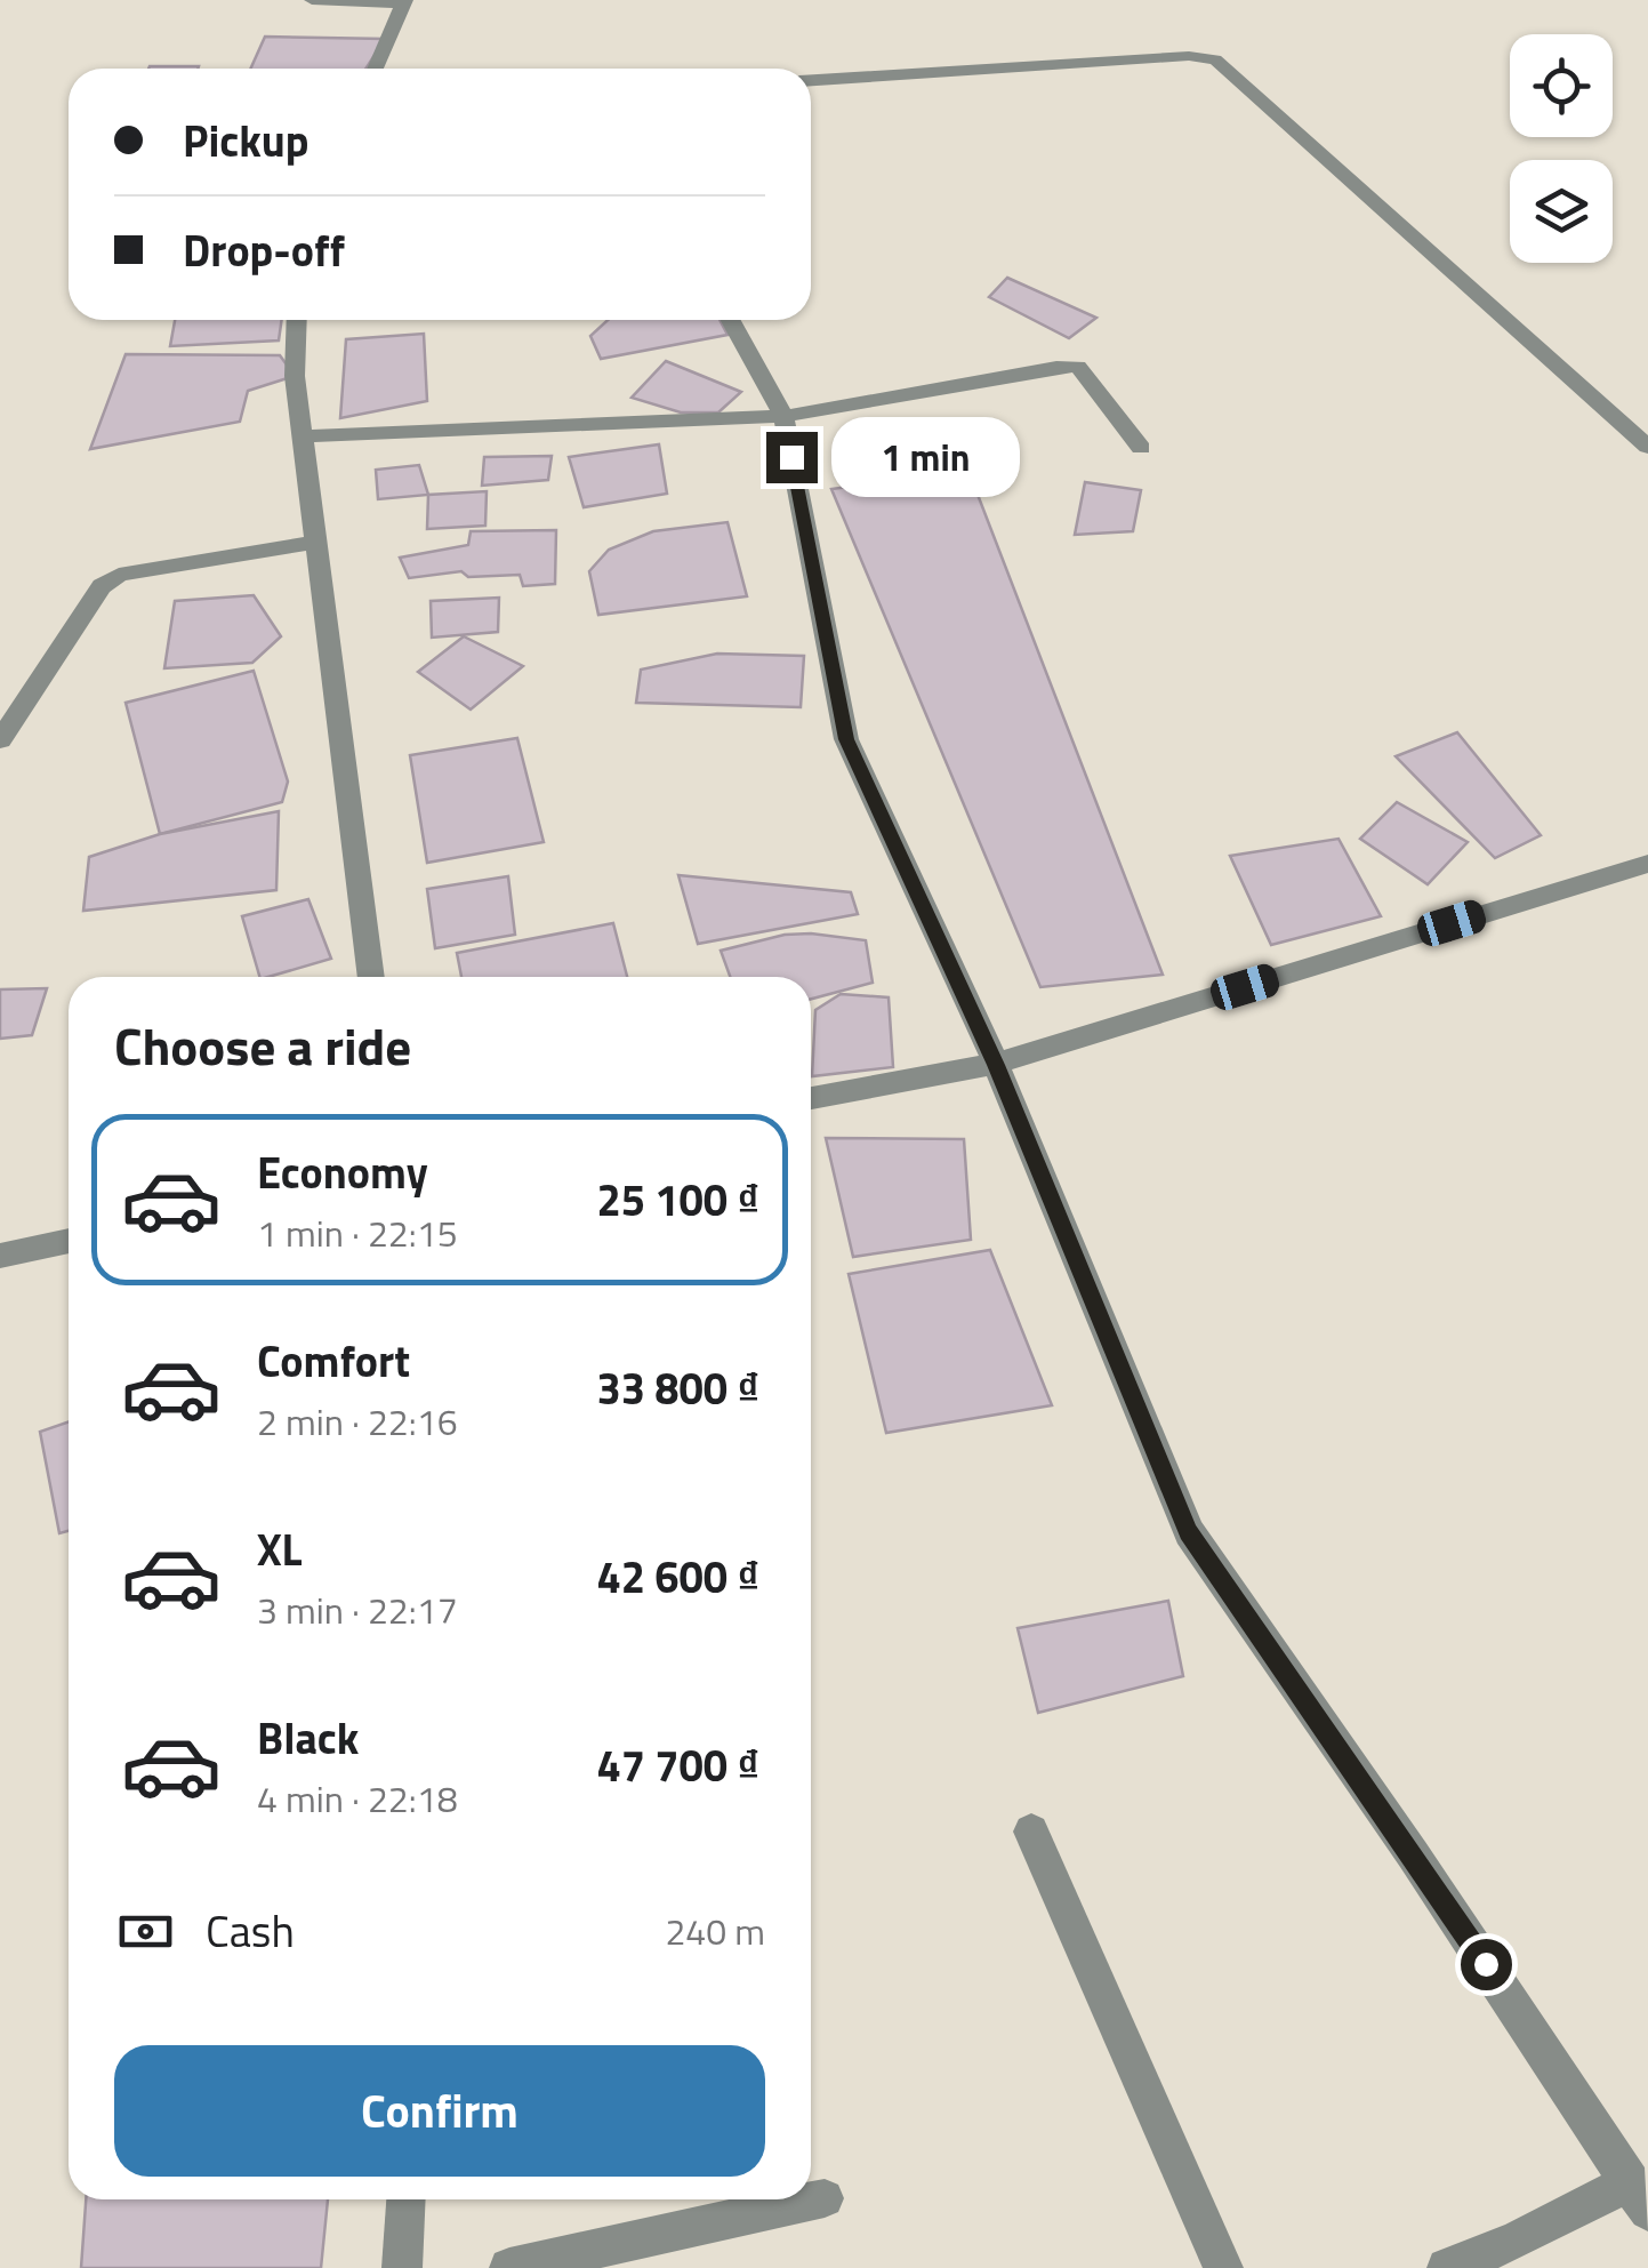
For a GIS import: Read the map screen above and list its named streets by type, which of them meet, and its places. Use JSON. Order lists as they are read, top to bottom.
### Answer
{
  "page": {
    "banner": ["Pickup", "Drop-off"],
    "bubble": "1 min",
    "heading": "Choose a ride",
    "list": [
      {
        "name": "Economy",
        "note": "1 min · 22:15",
        "value": "25 100 ₫"
      },
      {
        "name": "Comfort",
        "note": "2 min · 22:16",
        "value": "33 800 ₫"
      },
      {
        "name": "XL",
        "note": "3 min · 22:17",
        "value": "42 600 ₫"
      },
      {
        "name": "Black",
        "note": "4 min · 22:18",
        "value": "47 700 ₫"
      }
    ],
    "pay": ["Cash", "240 m"],
    "buttons": "Confirm"
  }
}
